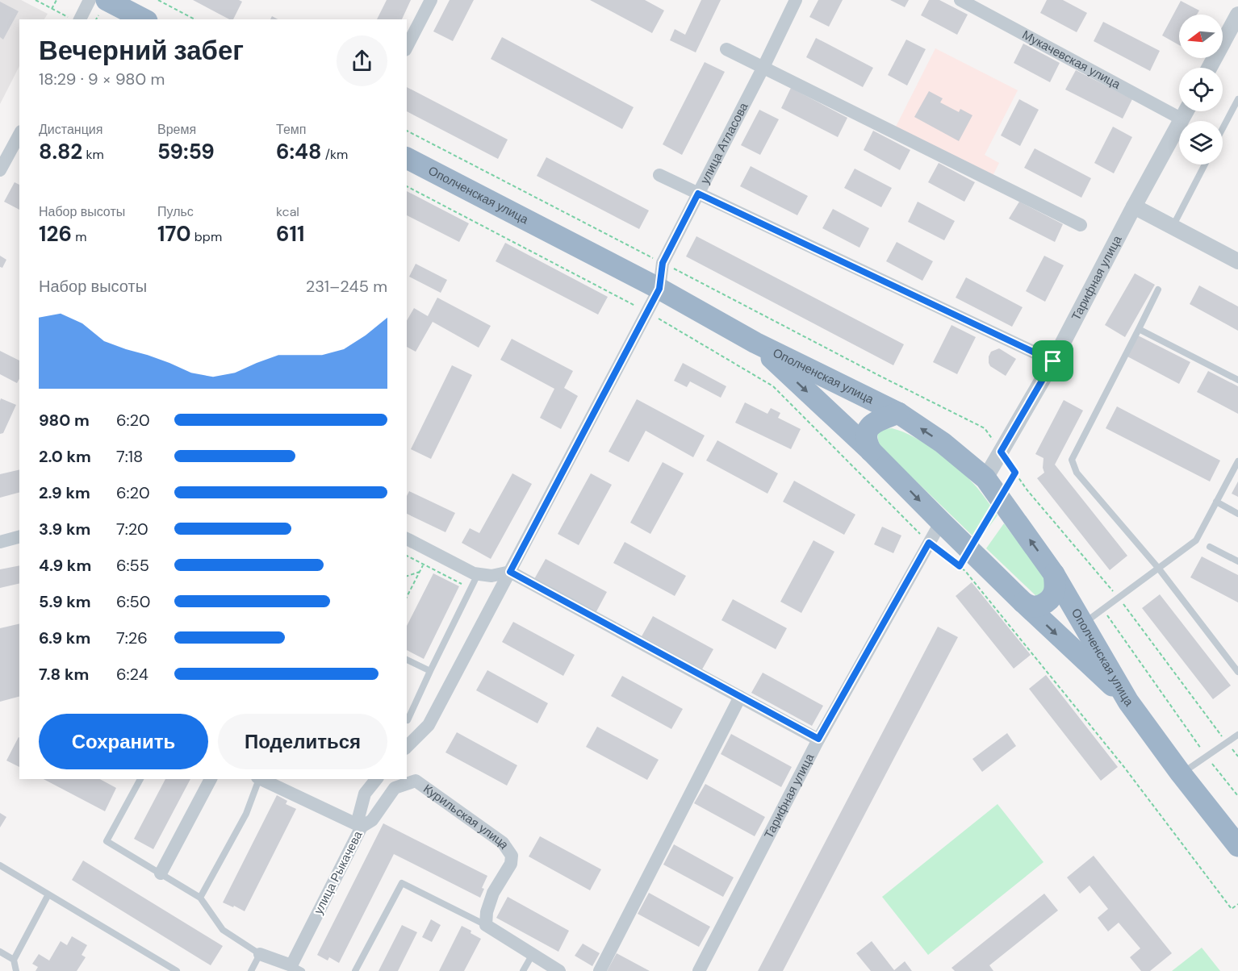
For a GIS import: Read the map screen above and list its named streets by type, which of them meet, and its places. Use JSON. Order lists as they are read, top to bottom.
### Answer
{
  "streets": {
    "highway": ["Ополченская улица"],
    "street": [
      "Мукачевская улица",
      "улица Атласова",
      "Тарифная улица",
      "Курильская улица",
      "улица Рыкачева"
    ]
  },
  "crossings": [
    ["Мукачевская улица", "Тарифная улица"],
    ["улица Атласова", "Ополченская улица"],
    ["Ополченская улица", "Тарифная улица"],
    ["Курильская улица", "улица Рыкачева"]
  ],
  "north": "left",
  "page": {
    "heading": ["Вечерний забег", "18:29 · 9 × 980 m"],
    "stats": [
      ["Дистанция", "8.82 km"],
      ["Время", "59:59"],
      ["Темп", "6:48 /km"],
      ["Набор высоты", "126 m"],
      ["Пульс", "170 bpm"],
      ["kcal", "611"]
    ],
    "chart": ["Набор высоты", "231–245 m"],
    "list": [
      {
        "name": "980 m",
        "note": "6:20"
      },
      {
        "name": "2.0 km",
        "note": "7:18"
      },
      {
        "name": "2.9 km",
        "note": "6:20"
      },
      {
        "name": "3.9 km",
        "note": "7:20"
      },
      {
        "name": "4.9 km",
        "note": "6:55"
      },
      {
        "name": "5.9 km",
        "note": "6:50"
      },
      {
        "name": "6.9 km",
        "note": "7:26"
      },
      {
        "name": "7.8 km",
        "note": "6:24"
      }
    ],
    "buttons": ["Сохранить", "Поделиться"]
  }
}
